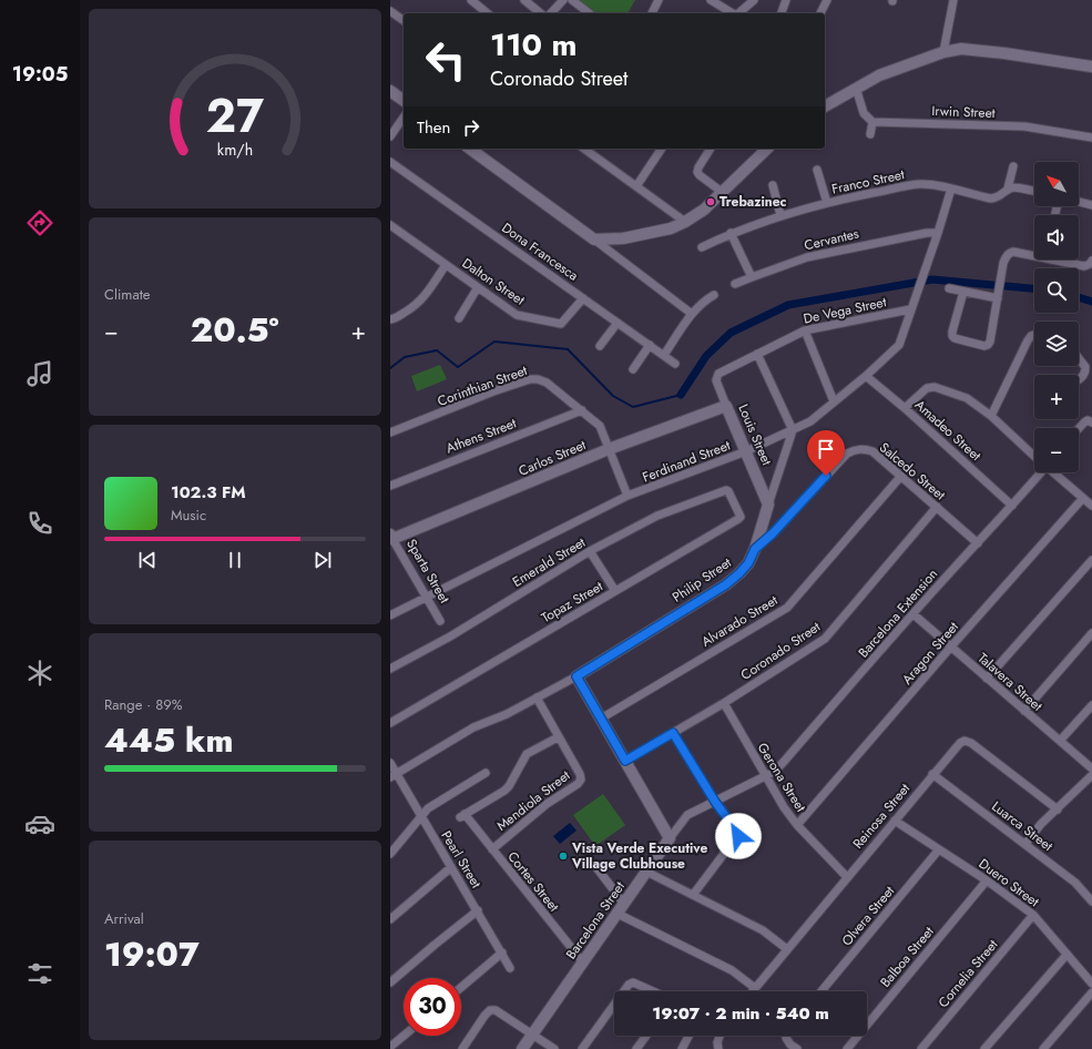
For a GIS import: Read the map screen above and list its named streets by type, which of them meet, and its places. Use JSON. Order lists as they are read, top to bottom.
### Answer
{
  "streets": {
    "street": [
      "Irwin Street",
      "Franco Street",
      "Cervantes",
      "Dona Francesca",
      "Dalton Street",
      "De Vega Street",
      "Corinthian Street",
      "Amadeo Street",
      "Louis Street",
      "Athens Street",
      "Carlos Street",
      "Ferdinand Street",
      "Salcedo Street",
      "Emerald Street",
      "Sparta Street",
      "Philip Street",
      "Topaz Street",
      "Barcelona Extension",
      "Alvarado Street",
      "Coronado Street",
      "Aragon Street",
      "Talavera Street",
      "Gerona Street",
      "Mendiola Street",
      "Reinosa Street",
      "Luarca Street",
      "Pearl Street",
      "Cortes Street",
      "Duero Street",
      "Olvera Street",
      "Barcelona Street",
      "Balboa Street",
      "Cornelia Street"
    ]
  },
  "crossings": [
    ["Franco Street", "Ferdinand Street"],
    ["Cervantes", "Ferdinand Street"],
    ["Dona Francesca", "Dalton Street"],
    ["De Vega Street", "Louis Street"],
    ["De Vega Street", "Ferdinand Street"],
    ["Corinthian Street", "Athens Street"],
    ["Corinthian Street", "Carlos Street"],
    ["Corinthian Street", "Ferdinand Street"],
    ["Amadeo Street", "Ferdinand Street"],
    ["Amadeo Street", "Barcelona Extension"],
    ["Louis Street", "Carlos Street"],
    ["Louis Street", "Ferdinand Street"],
    ["Louis Street", "Philip Street"],
    ["Carlos Street", "Sparta Street"],
    ["Ferdinand Street", "Sparta Street"],
    ["Ferdinand Street", "Philip Street"],
    ["Salcedo Street", "Philip Street"],
    ["Salcedo Street", "Barcelona Extension"],
    ["Salcedo Street", "Alvarado Street"],
    ["Salcedo Street", "Coronado Street"],
    ["Emerald Street", "Topaz Street"],
    ["Philip Street", "Mendiola Street"],
    ["Philip Street", "Pearl Street"],
    ["Barcelona Extension", "Talavera Street"],
    ["Barcelona Extension", "Gerona Street"],
    ["Barcelona Extension", "Barcelona Street"],
    ["Coronado Street", "Gerona Street"],
    ["Aragon Street", "Talavera Street"],
    ["Aragon Street", "Gerona Street"],
    ["Gerona Street", "Reinosa Street"],
    ["Gerona Street", "Barcelona Street"],
    ["Mendiola Street", "Cortes Street"],
    ["Reinosa Street", "Luarca Street"],
    ["Reinosa Street", "Duero Street"],
    ["Cortes Street", "Barcelona Street"],
    ["Duero Street", "Olvera Street"],
    ["Duero Street", "Balboa Street"],
    ["Duero Street", "Cornelia Street"]
  ],
  "places": ["Trebazinec", "Vista Verde Executive Village Clubhouse"],
  "north": "top left",
  "page": {
    "tabs": "19:05",
    "turn": ["110 m", "Coronado Street"],
    "then": "Then",
    "map_buttons": ["+", "−"],
    "tile": [
      "Climate",
      ["Range · 89%", "445 km"],
      ["Arrival", "19:07"]
    ],
    "heat": ["−", "20.5°", "+"],
    "song": ["102.3 FM", "Music"],
    "limit": "30",
    "trip": "19:07 · 2 min · 540 m",
    "gauge": ["27", "km/h"]
  }
}
